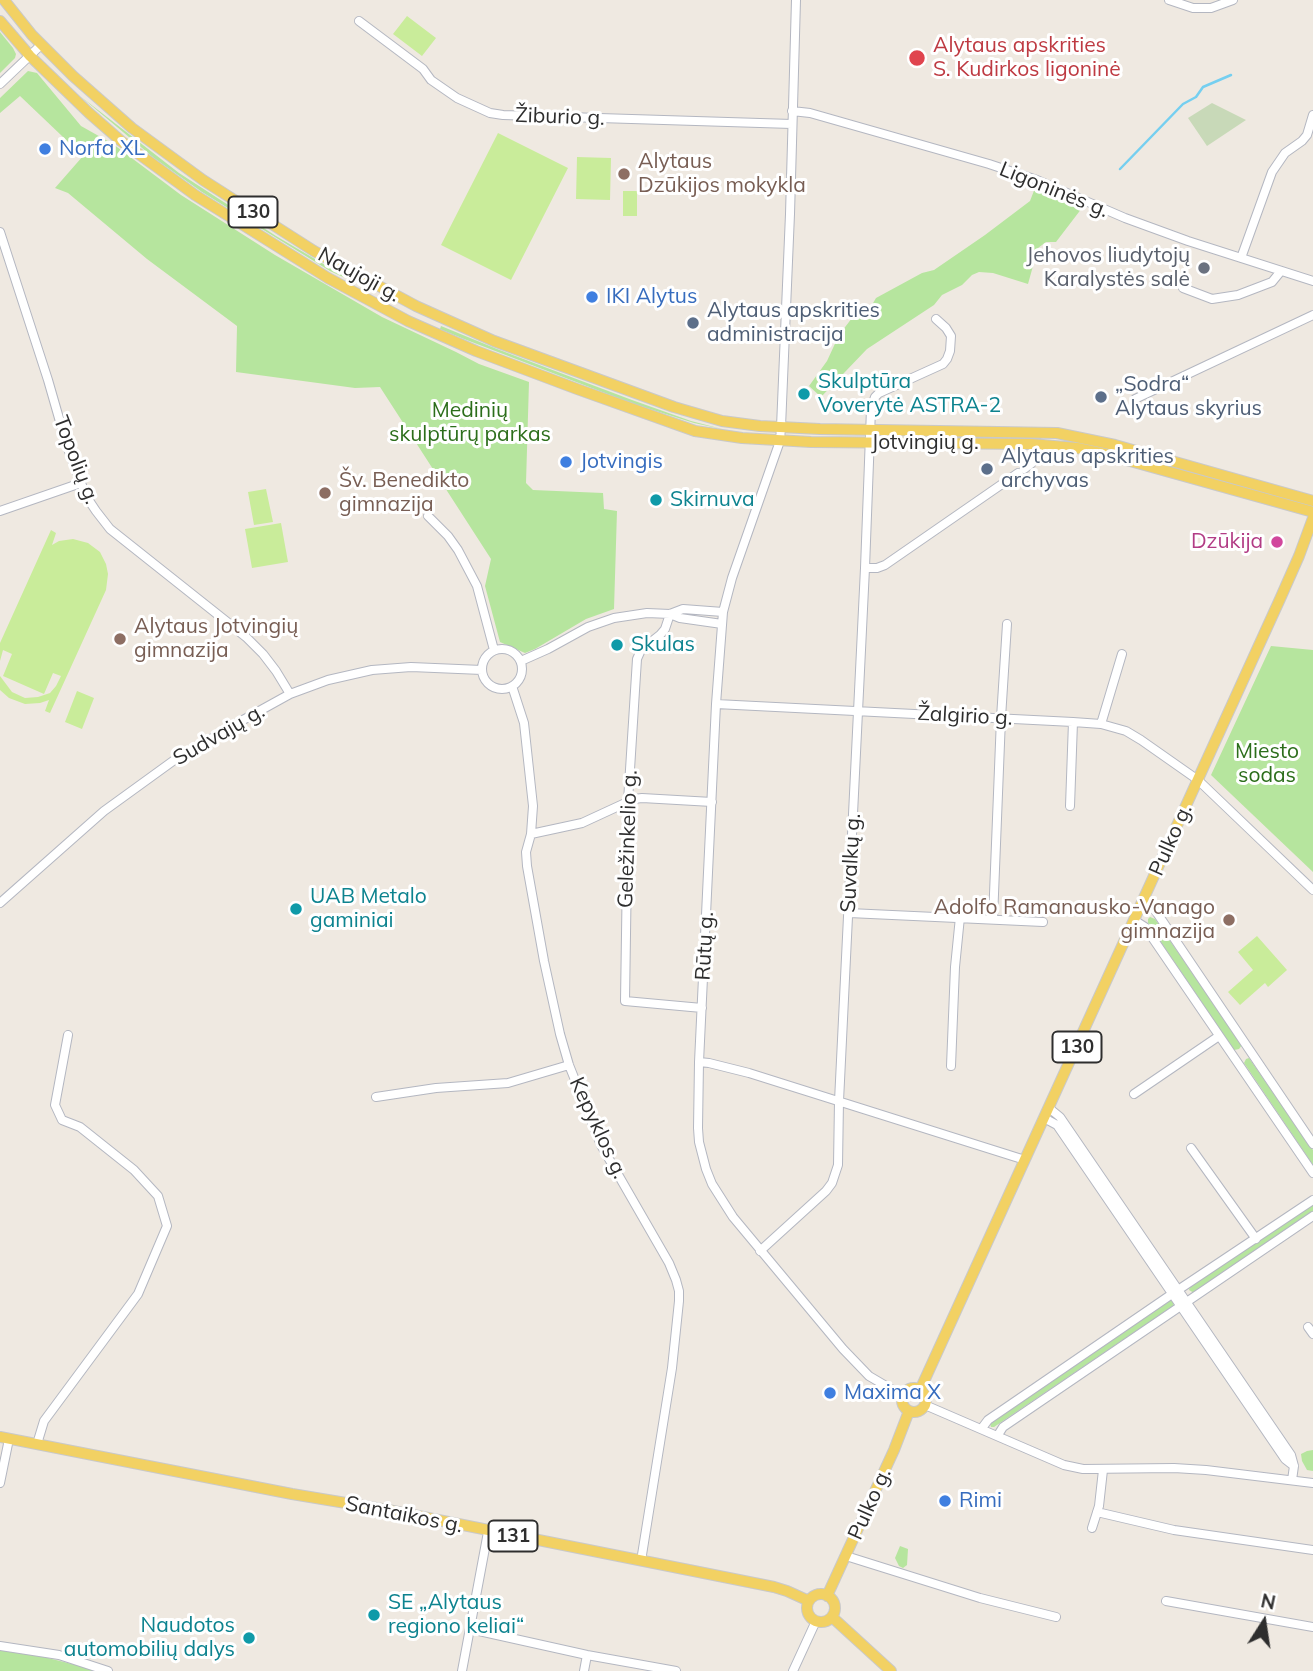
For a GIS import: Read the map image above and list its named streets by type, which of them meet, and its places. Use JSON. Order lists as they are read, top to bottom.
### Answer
{
  "streets": {
    "main road": [
      "130",
      "Naujoji g.",
      "Jotvingių g.",
      "Pulko g.",
      "Santaikos g.",
      "131"
    ],
    "street": [
      "Žiburio g.",
      "Ligoninės g.",
      "Topolių g.",
      "Žalgirio g.",
      "Sudvajų g.",
      "Geležinkelio g.",
      "Suvalkų g.",
      "Rūtų g.",
      "Kepyklos g."
    ]
  },
  "crossings": [
    ["Žiburio g.", "Rūtų g."],
    ["Ligoninės g.", "Rūtų g."],
    ["Naujoji g.", "Jotvingių g."],
    ["Naujoji g.", "Rūtų g."],
    ["Jotvingių g.", "Suvalkų g."],
    ["Jotvingių g.", "Rūtų g."],
    ["Topolių g.", "Sudvajų g."],
    ["Žalgirio g.", "Pulko g."],
    ["Žalgirio g.", "Suvalkų g."],
    ["Žalgirio g.", "Rūtų g."],
    ["Sudvajų g.", "Kepyklos g."],
    ["Geležinkelio g.", "Rūtų g."],
    ["Pulko g.", "Rūtų g."],
    ["Pulko g.", "Santaikos g."],
    ["Suvalkų g.", "Rūtų g."],
    ["Kepyklos g.", "Santaikos g."]
  ],
  "parks": ["Medinių skulptūrų parkas", "Miesto sodas"],
  "places": [
    "Alytaus apskrities S. Kudirkos ligoninė",
    "Norfa XL",
    "Alytaus Dzūkijos mokykla",
    "Jehovos liudytojų Karalystės salė",
    "IKI Alytus",
    "Alytaus apskrities administracija",
    "Skulptūra Voverytė ASTRA-2",
    "„Sodra“ Alytaus skyrius",
    "Jotvingis",
    "Alytaus apskrities archyvas",
    "Šv. Benedikto gimnazija",
    "Skirnuva",
    "Dzūkija",
    "Alytaus Jotvingių gimnazija",
    "Skulas",
    "UAB Metalo gaminiai",
    "Adolfo Ramanausko-Vanago gimnazija",
    "Maxima X",
    "Rimi",
    "SE „Alytaus regiono keliai“",
    "Naudotos automobilių dalys"
  ],
  "north": "top"
}
